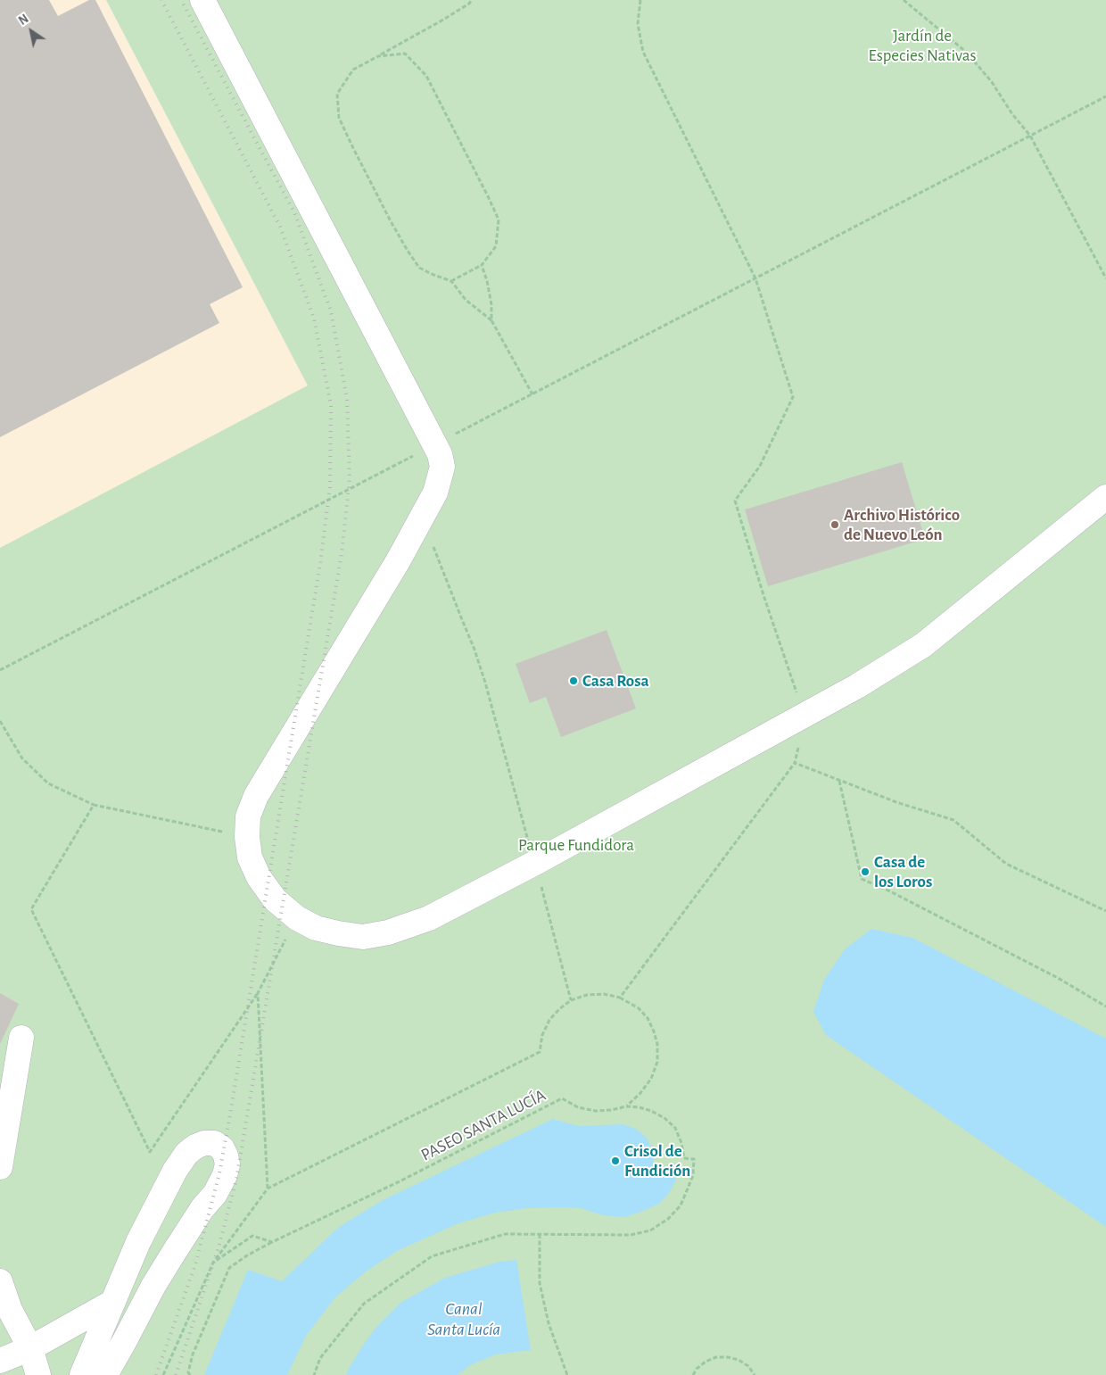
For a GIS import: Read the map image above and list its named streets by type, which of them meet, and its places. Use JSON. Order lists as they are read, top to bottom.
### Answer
{
  "streets": {
    "path": ["PASEO SANTA LUCÍA"]
  },
  "water": ["Canal Santa Lucía"],
  "parks": ["Jardín de Especies Nativas", "Parque Fundidora"],
  "places": [
    "Archivo Histórico de Nuevo León",
    "Casa Rosa",
    "Casa de los Loros",
    "Crisol de Fundición"
  ],
  "north": "top left"
}
